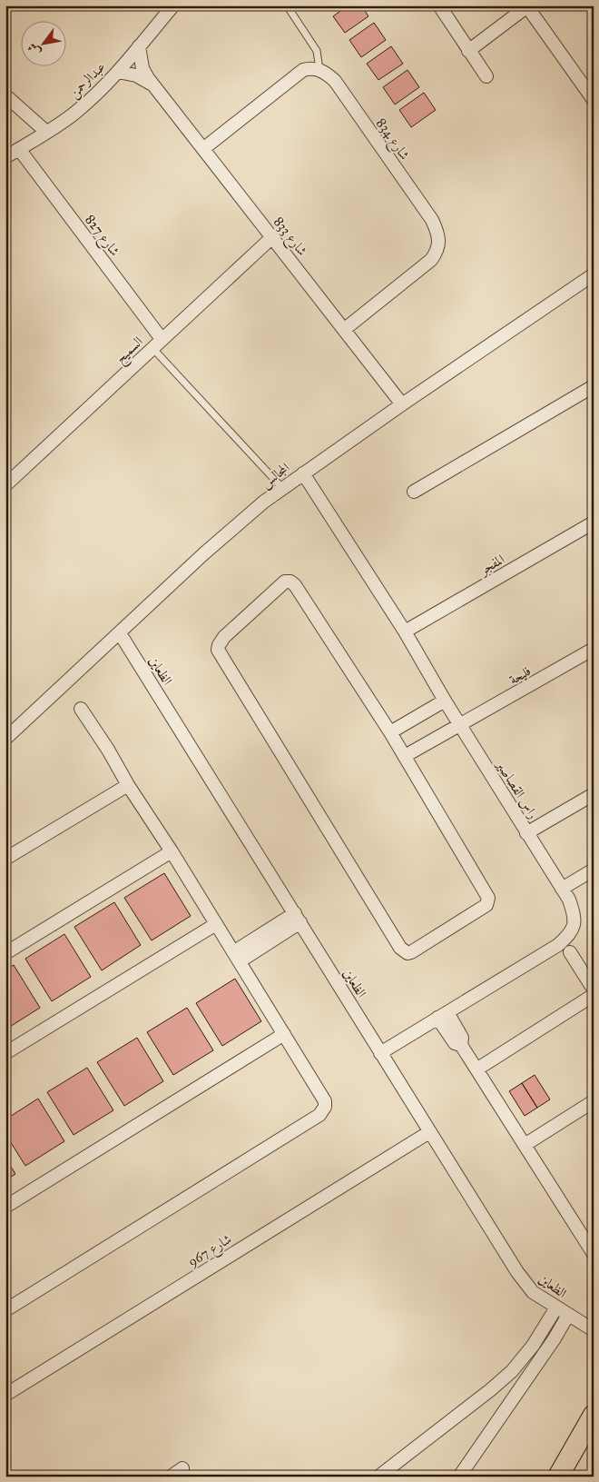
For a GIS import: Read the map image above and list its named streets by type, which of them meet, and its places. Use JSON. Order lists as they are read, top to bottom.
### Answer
{
  "streets": {
    "street": [
      "عبدالرحمن",
      "شارع 834",
      "شارع 827",
      "شارع 833",
      "السميح",
      "المجالس",
      "المفجر",
      "الظعاين",
      "فليحة",
      "راس القصاصير",
      "شارع 967"
    ]
  },
  "crossings": [
    ["عبدالرحمن", "شارع 827"],
    ["عبدالرحمن", "شارع 833"],
    ["شارع 834", "شارع 833"],
    ["شارع 827", "السميح"],
    ["شارع 833", "السميح"],
    ["شارع 833", "المجالس"],
    ["المجالس", "الظعاين"],
    ["المجالس", "راس القصاصير"],
    ["المفجر", "راس القصاصير"],
    ["الظعاين", "راس القصاصير"],
    ["الظعاين", "شارع 967"],
    ["فليحة", "راس القصاصير"]
  ],
  "north": "bottom left"
}
